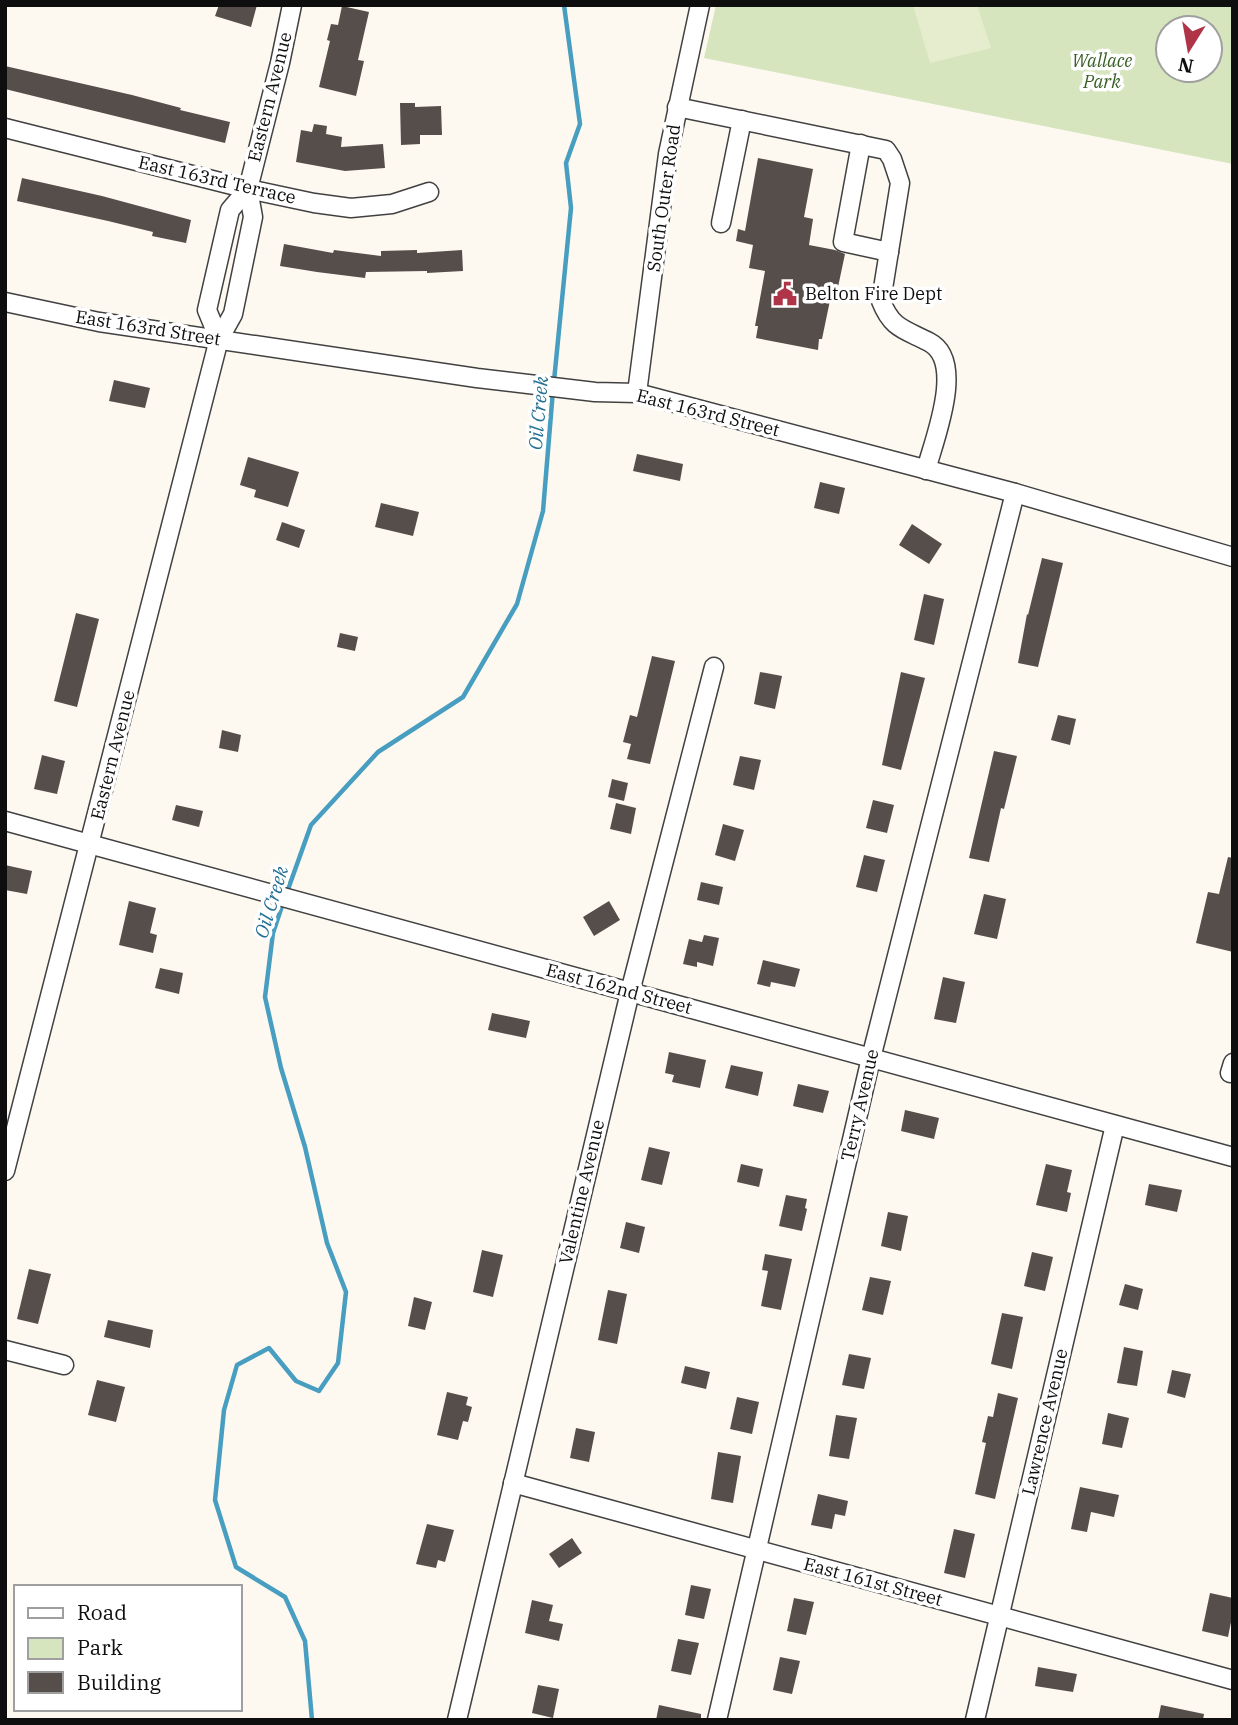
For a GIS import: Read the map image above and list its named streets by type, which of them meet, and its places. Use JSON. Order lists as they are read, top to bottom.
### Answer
{
  "streets": {
    "street": [
      "Eastern Avenue",
      "East 163rd Terrace",
      "South Outer Road",
      "East 163rd Street",
      "East 162nd Street",
      "Terry Avenue",
      "Valentine Avenue",
      "Lawrence Avenue",
      "East 161st Street"
    ]
  },
  "crossings": [
    ["Eastern Avenue", "East 163rd Terrace"],
    ["Eastern Avenue", "East 163rd Street"],
    ["Eastern Avenue", "East 162nd Street"],
    ["South Outer Road", "East 163rd Street"],
    ["East 163rd Street", "Terry Avenue"],
    ["East 162nd Street", "Terry Avenue"],
    ["East 162nd Street", "Valentine Avenue"],
    ["East 162nd Street", "Lawrence Avenue"],
    ["Terry Avenue", "East 161st Street"],
    ["Valentine Avenue", "East 161st Street"],
    ["Lawrence Avenue", "East 161st Street"]
  ],
  "water": ["Oil Creek"],
  "parks": ["Wallace Park"],
  "places": {
    "public building": ["Belton Fire Dept"]
  },
  "legend": ["Road", "Park", "Building"],
  "north": "bottom"
}
